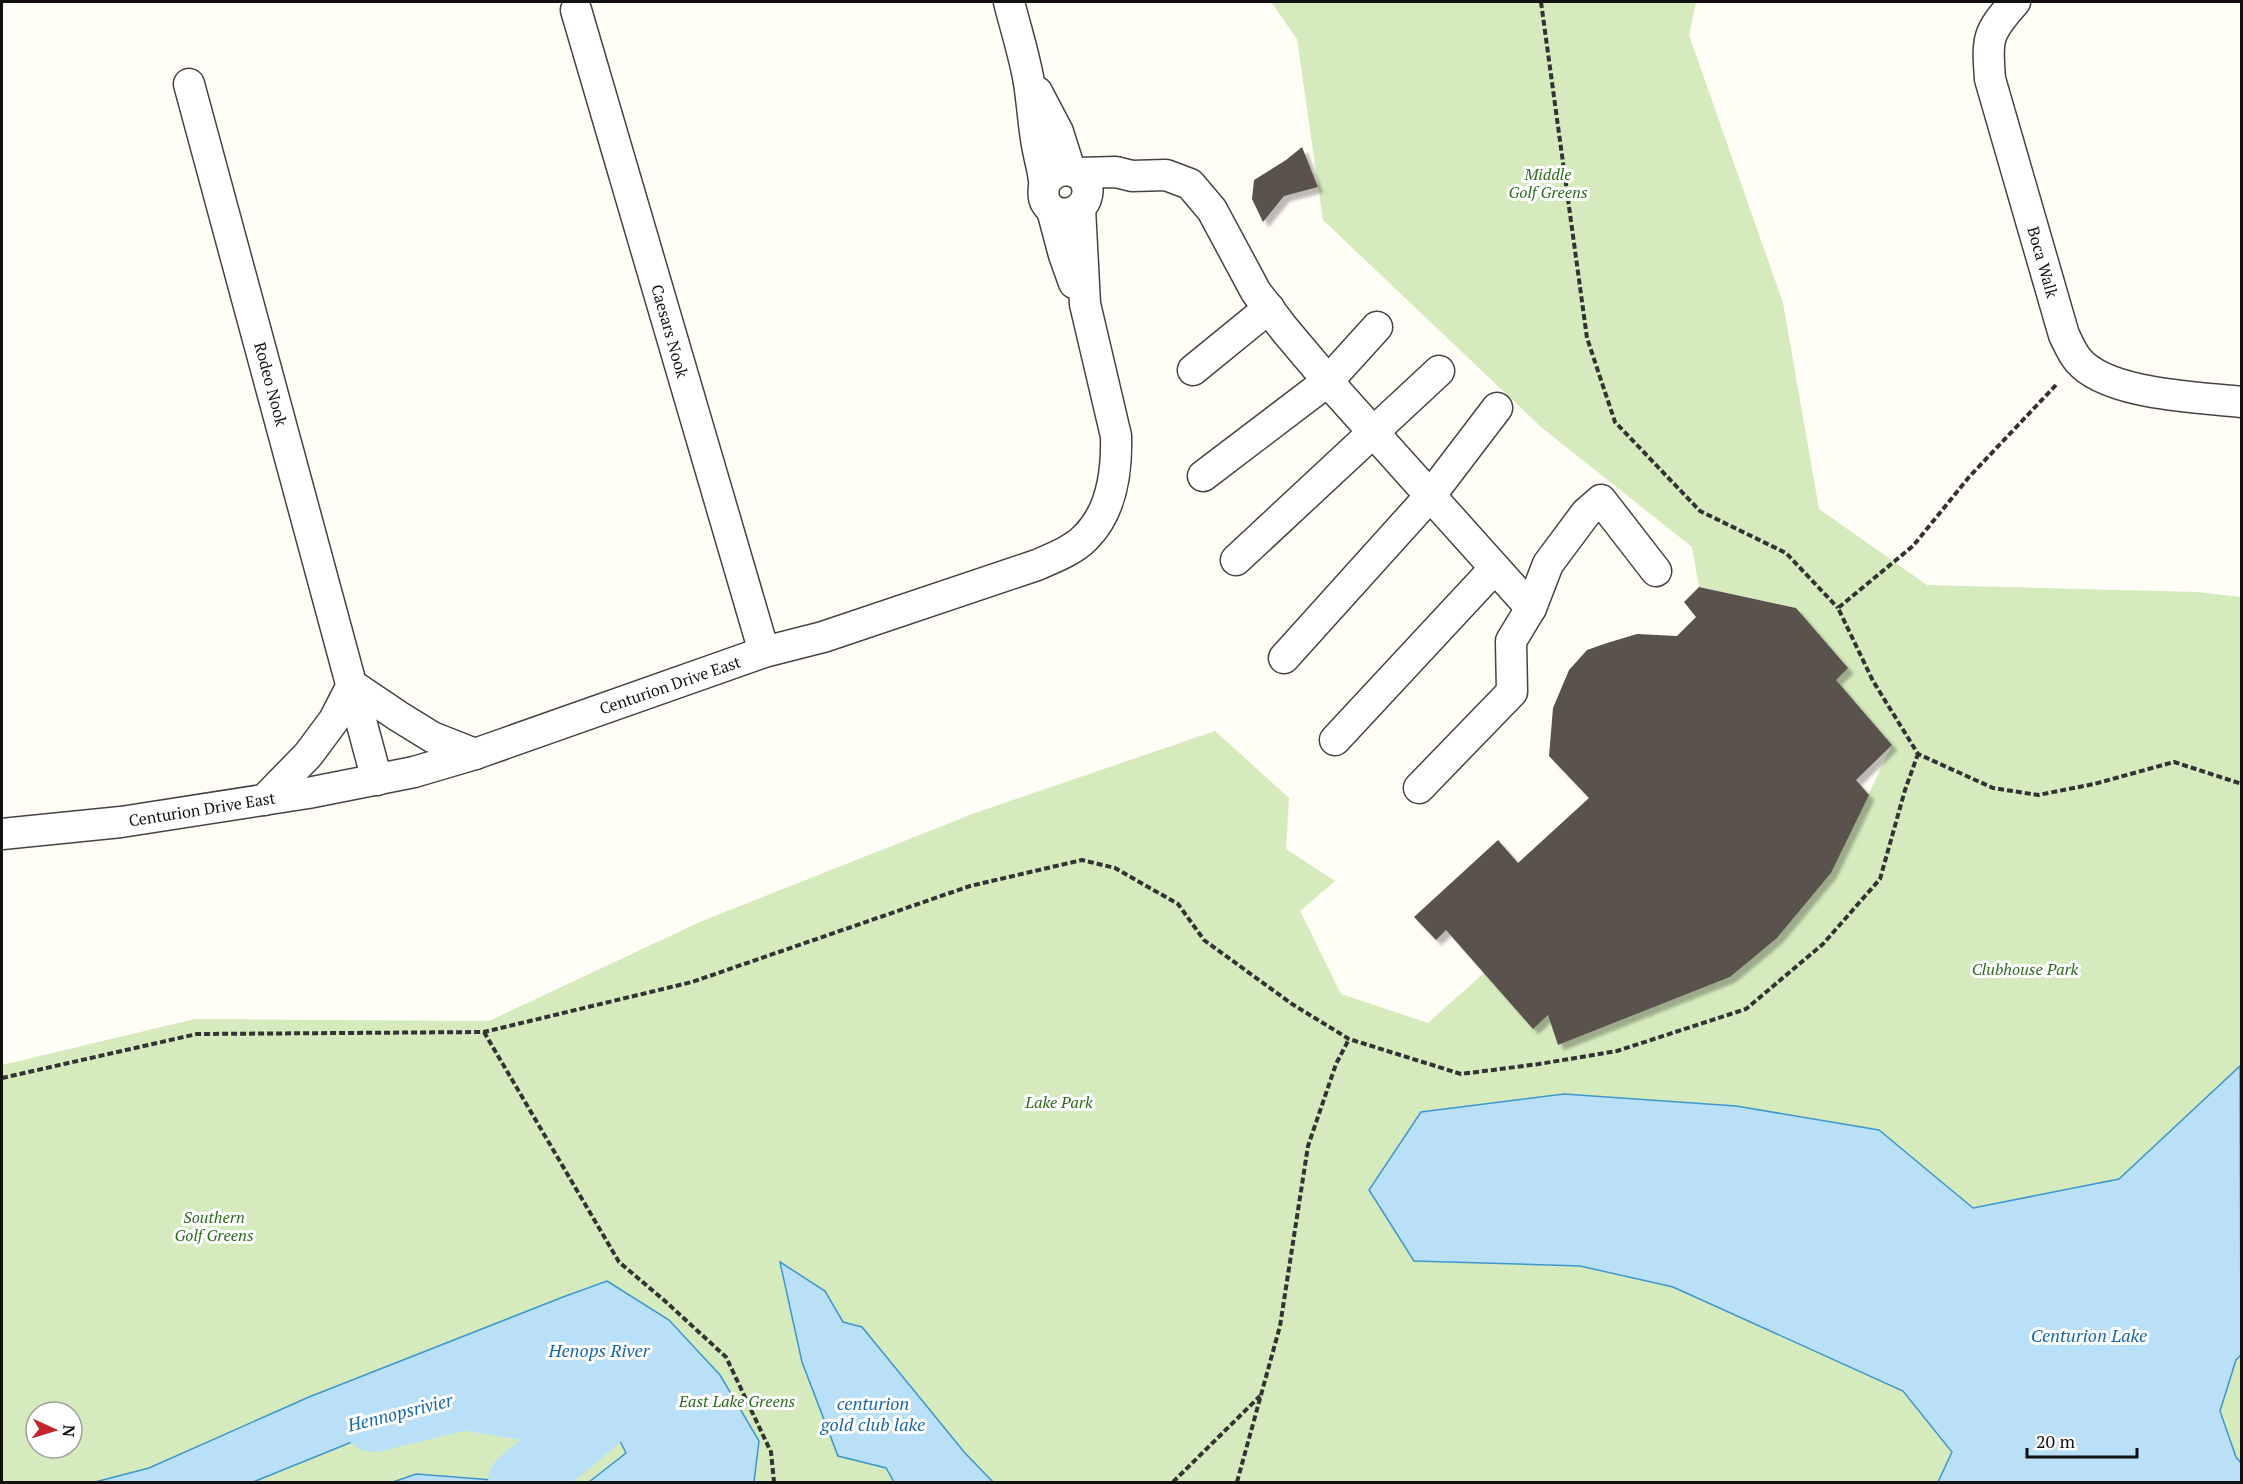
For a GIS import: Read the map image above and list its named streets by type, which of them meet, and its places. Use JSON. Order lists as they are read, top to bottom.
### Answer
{
  "streets": {
    "street": [
      "Boca Walk",
      "Caesars Nook",
      "Rodeo Nook",
      "Centurion Drive East"
    ]
  },
  "crossings": [
    ["Caesars Nook", "Centurion Drive East"],
    ["Rodeo Nook", "Centurion Drive East"]
  ],
  "water": [
    "Centurion Lake",
    "Henops River",
    "centurion gold club lake",
    "Hennopsrivier"
  ],
  "parks": [
    "Middle Golf Greens",
    "Clubhouse Park",
    "Lake Park",
    "Southern Golf Greens",
    "East Lake Greens"
  ],
  "scale_bar": "20 m",
  "north": "right"
}
